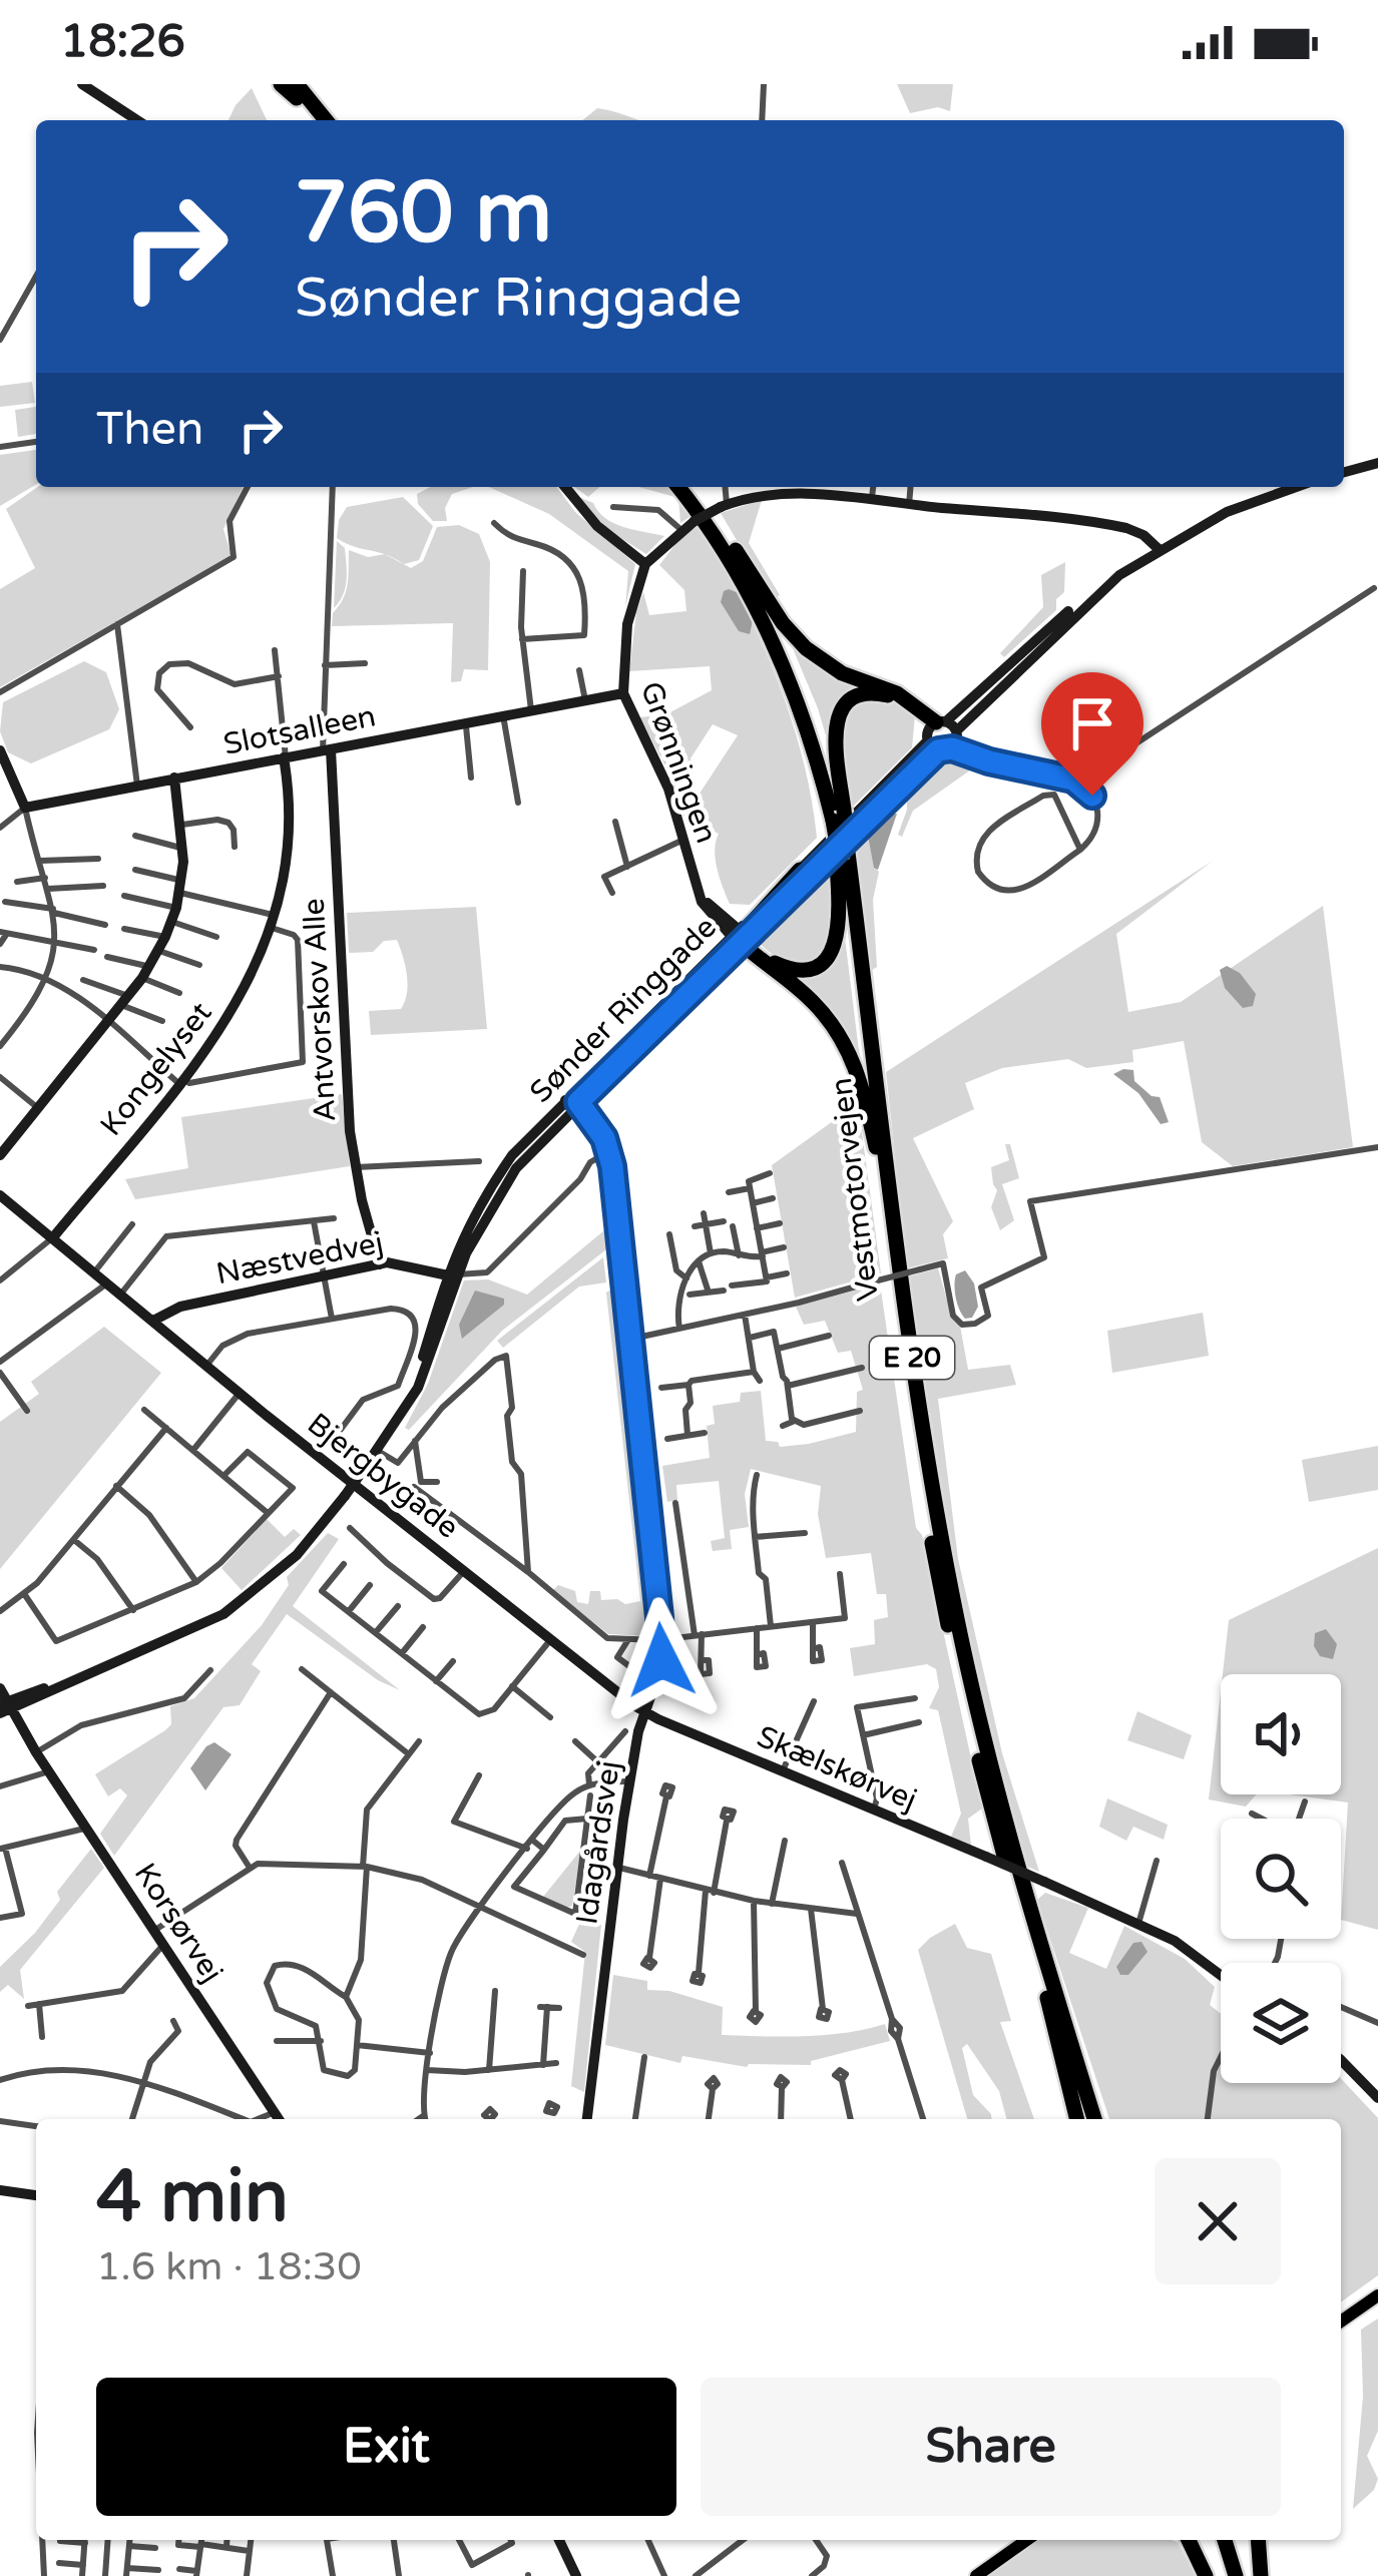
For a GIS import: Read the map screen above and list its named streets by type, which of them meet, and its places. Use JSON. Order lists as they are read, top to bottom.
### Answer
{
  "streets": {
    "highway": ["Vestmotorvejen", "E 20"],
    "street": [
      "Slotsalleen",
      "Grønningen",
      "Antvorskov Alle",
      "Sønder Ringgade",
      "Kongelyset",
      "Næstvedvej",
      "Bjergbygade",
      "Skælskørvej",
      "Idagårdsvej",
      "Korsørvej"
    ]
  },
  "crossings": [
    ["Slotsalleen", "Grønningen"],
    ["Slotsalleen", "Antvorskov Alle"],
    ["Slotsalleen", "Kongelyset"],
    ["Grønningen", "Sønder Ringgade"],
    ["Antvorskov Alle", "Næstvedvej"],
    ["Sønder Ringgade", "Næstvedvej"],
    ["Sønder Ringgade", "Idagårdsvej"],
    ["Sønder Ringgade", "Korsørvej"],
    ["Kongelyset", "Bjergbygade"],
    ["Næstvedvej", "Bjergbygade"],
    ["Bjergbygade", "Skælskørvej"],
    ["Bjergbygade", "Idagårdsvej"],
    ["Skælskørvej", "Idagårdsvej"]
  ],
  "page": {
    "status": "18:26",
    "turn": ["760 m", "Sønder Ringgade"],
    "then": "Then",
    "heading": ["4 min", "1.6 km · 18:30"],
    "buttons": ["Exit", "Share"]
  }
}
